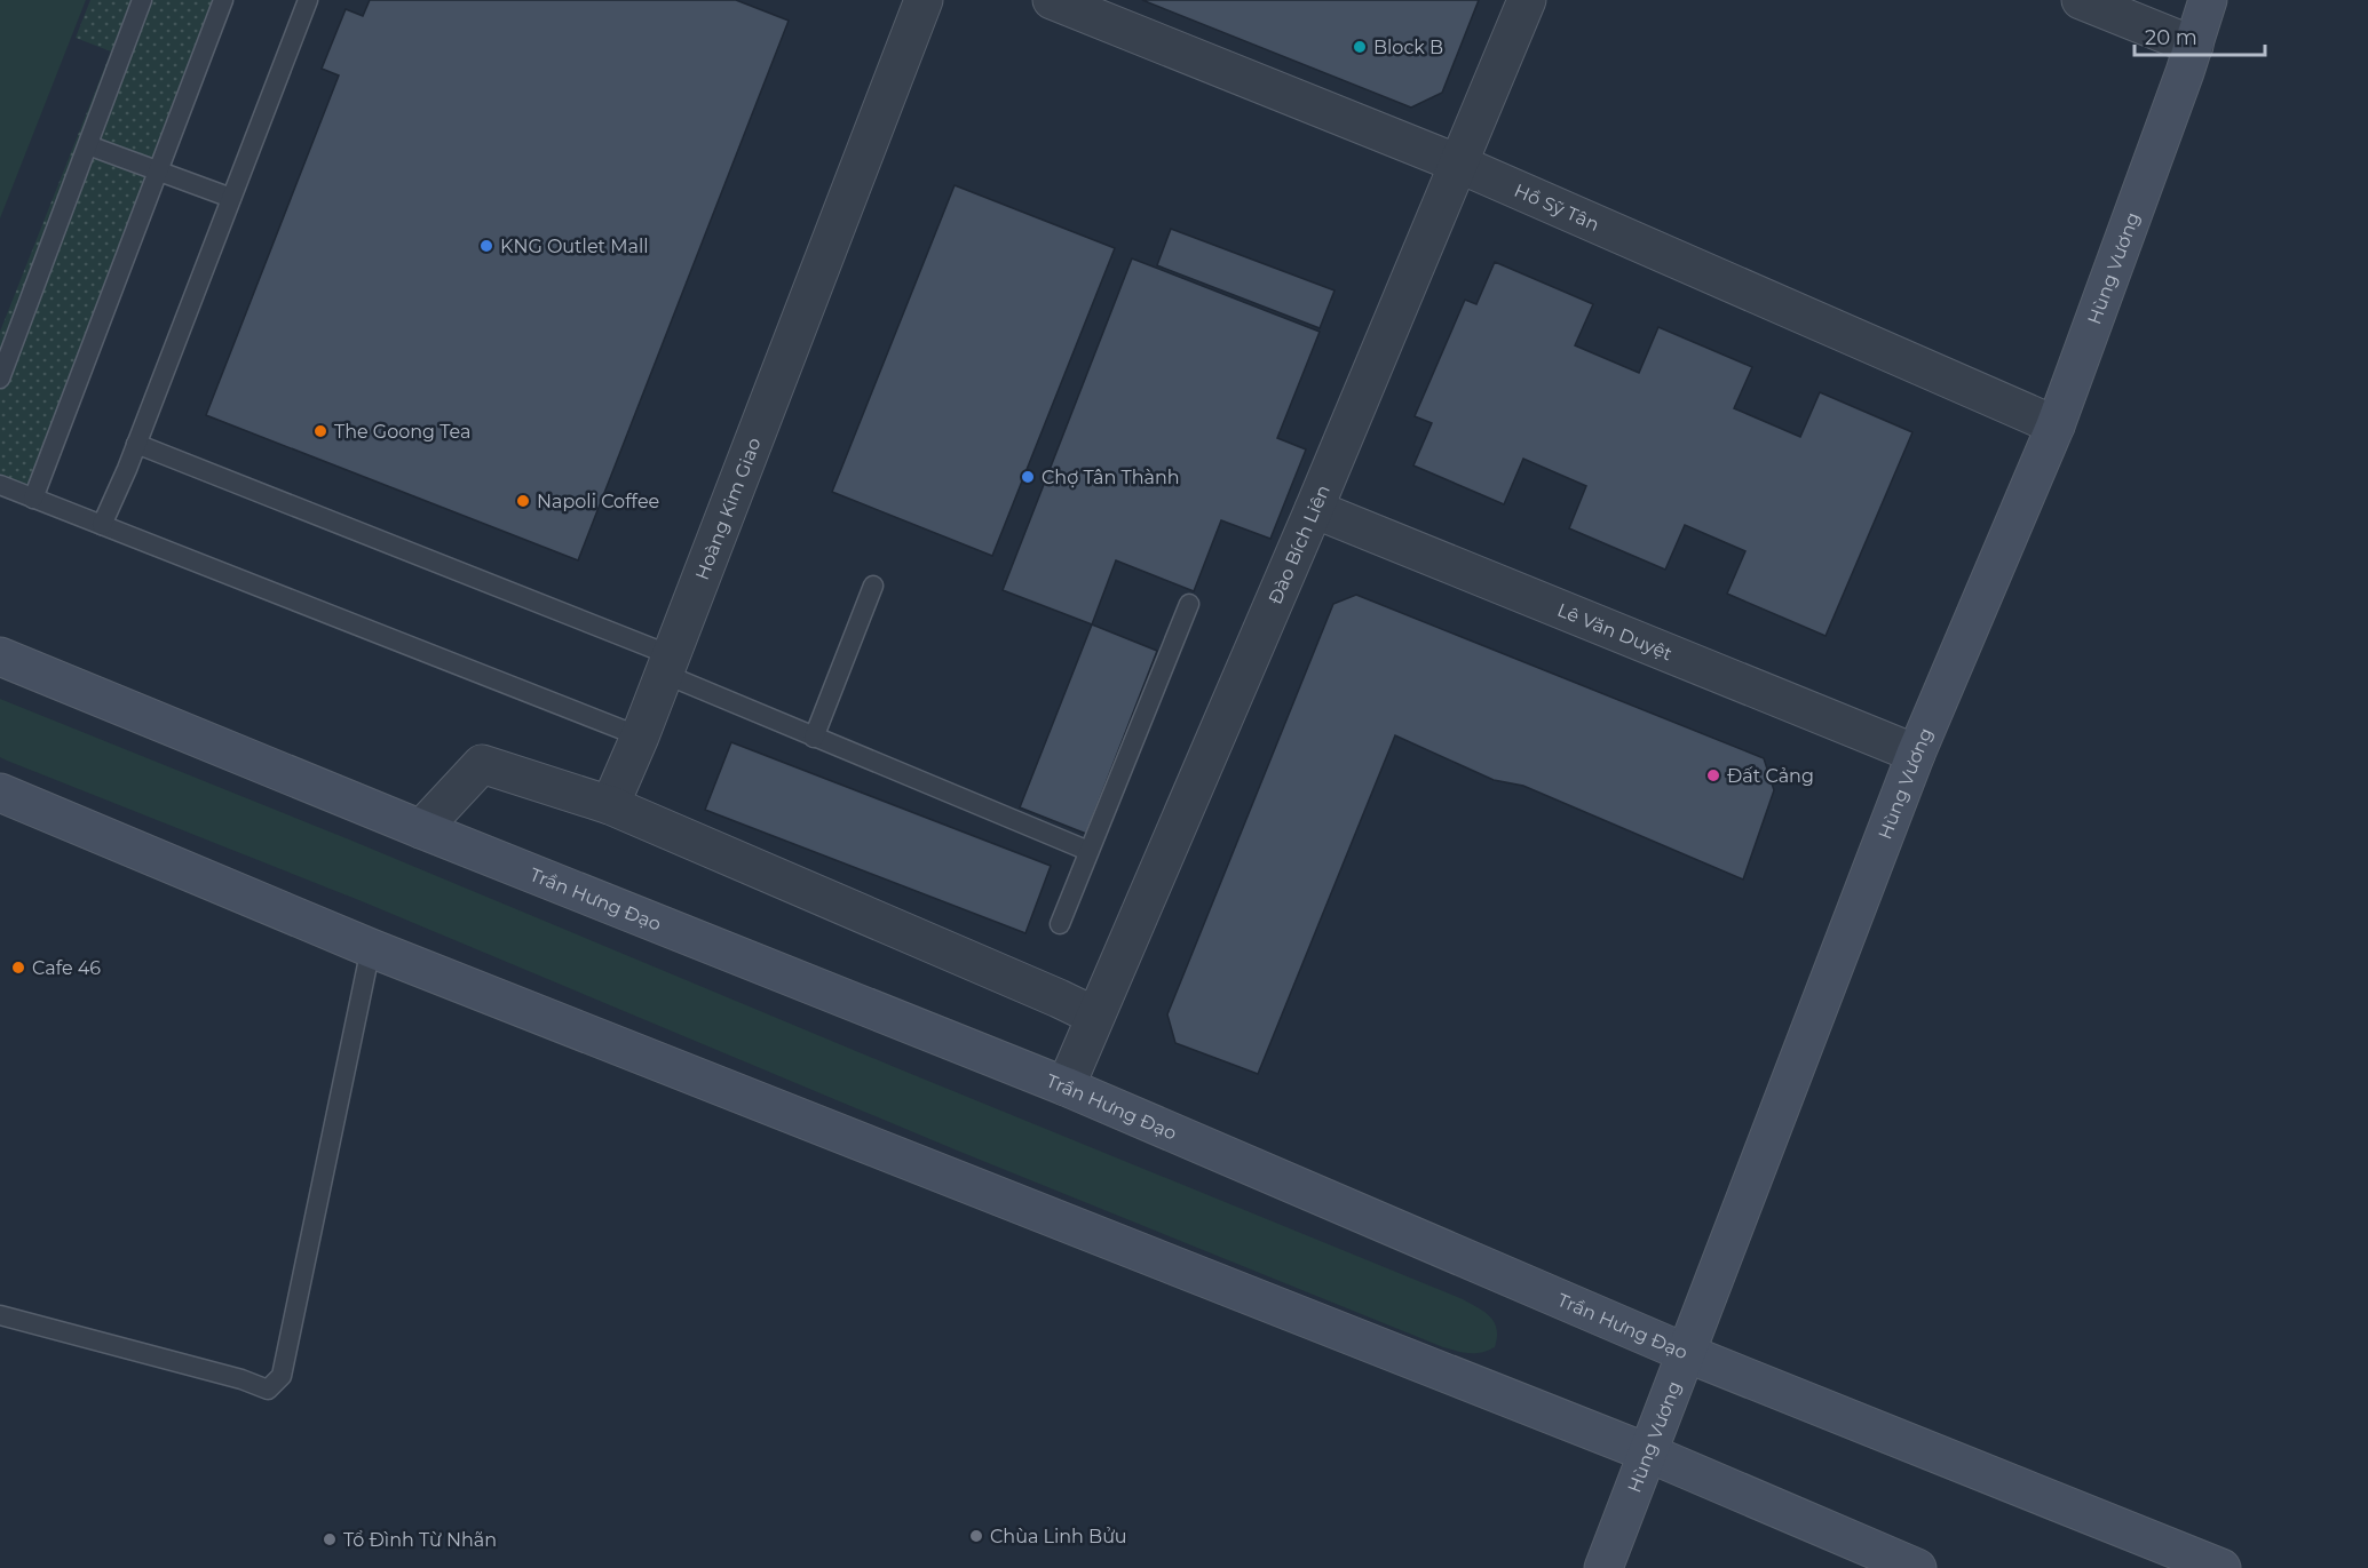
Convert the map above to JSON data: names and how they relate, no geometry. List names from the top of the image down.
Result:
{
  "streets": {
    "street": [
      "Hồ Sỹ Tân",
      "Hùng Vương",
      "Hoàng Kim Giao",
      "Đào Bích Liên",
      "Lê Văn Duyệt",
      "Trần Hưng Đạo"
    ]
  },
  "crossings": [
    ["Hồ Sỹ Tân", "Hùng Vương"],
    ["Hồ Sỹ Tân", "Đào Bích Liên"],
    ["Hùng Vương", "Lê Văn Duyệt"],
    ["Hùng Vương", "Trần Hưng Đạo"],
    ["Đào Bích Liên", "Lê Văn Duyệt"],
    ["Đào Bích Liên", "Trần Hưng Đạo"]
  ],
  "places": [
    "Block B",
    "KNG Outlet Mall",
    "The Goong Tea",
    "Chợ Tân Thành",
    "Napoli Coffee",
    "Đất Cảng",
    "Cafe 46",
    "Chùa Linh Bửu",
    "Tổ Đình Từ Nhãn"
  ],
  "scale_bar": "20 m"
}
